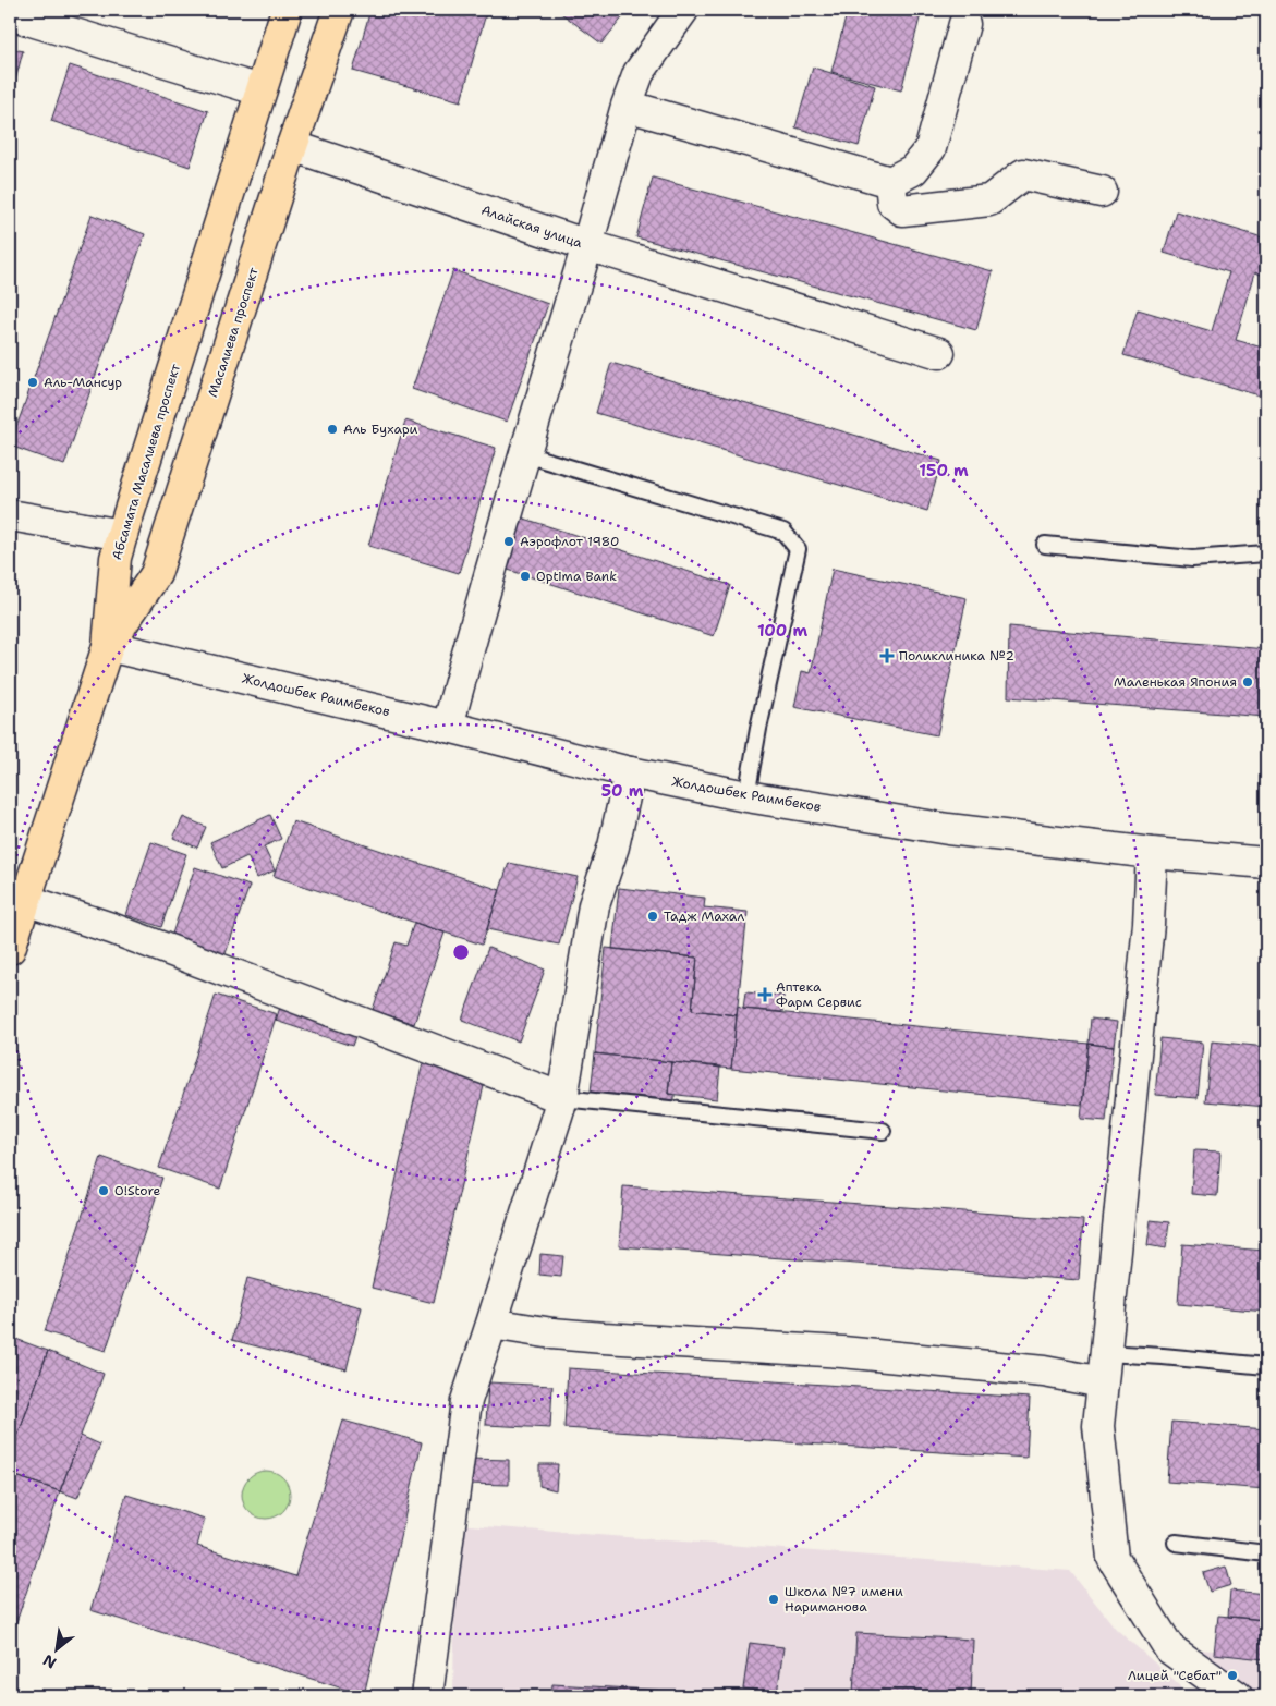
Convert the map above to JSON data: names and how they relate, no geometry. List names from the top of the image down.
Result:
{
  "streets": {
    "main road": ["Масалиева проспект", "Абсамата Масалиева проспект"],
    "street": ["Алайская улица", "Жолдошбек Раимбеков"]
  },
  "crossings": [
    ["Алайская улица", "Масалиева проспект"],
    ["Масалиева проспект", "Абсамата Масалиева проспект"],
    ["Масалиева проспект", "Жолдошбек Раимбеков"],
    ["Абсамата Масалиева проспект", "Жолдошбек Раимбеков"]
  ],
  "places": {
    "other": [
      "Аль-Мансур",
      "Аль Бухари",
      "Аэрофлот 1980",
      "Optima Bank",
      "Маленькая Япония",
      "Тадж Махал",
      "O!Store",
      "Школа №7 имени Нариманова",
      "Лицей \"Себат\""
    ],
    "health": ["Поликлиника №2", "Аптека Фарм Сервис"]
  },
  "north": "bottom left",
  "rings": ["150 m", "100 m", "50 m"]
}
